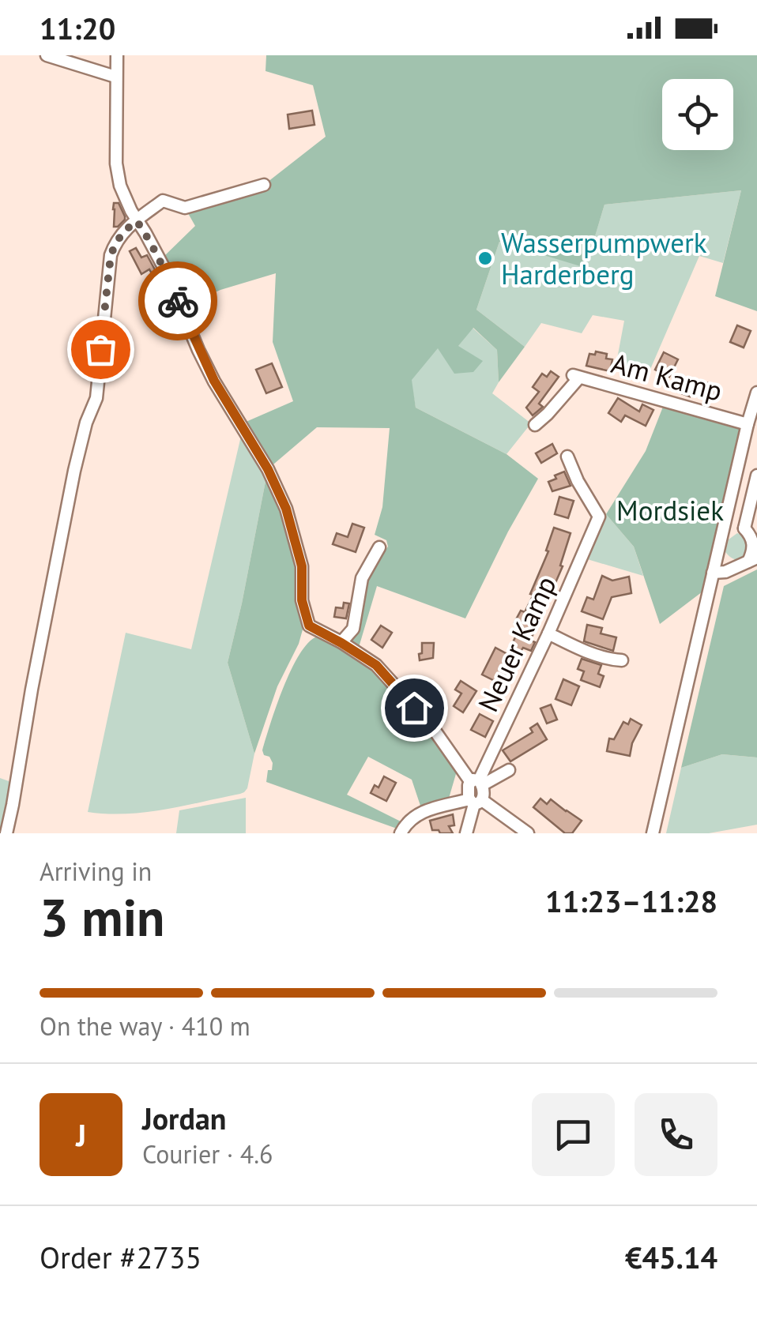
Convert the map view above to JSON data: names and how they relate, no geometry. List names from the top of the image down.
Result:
{
  "streets": {
    "street": ["Am Kamp", "Neuer Kamp"]
  },
  "parks": ["Mordsiek"],
  "places": ["Wasserpumpwerk Harderberg"],
  "page": {
    "status": "11:20",
    "heading": ["3 min", "Arriving in", "11:23–11:28"],
    "panel": [
      "Jordan",
      "Courier · 4.6",
      "Order #2735",
      "€45.14"
    ],
    "bar": "On the way · 410 m",
    "round": "J"
  }
}
